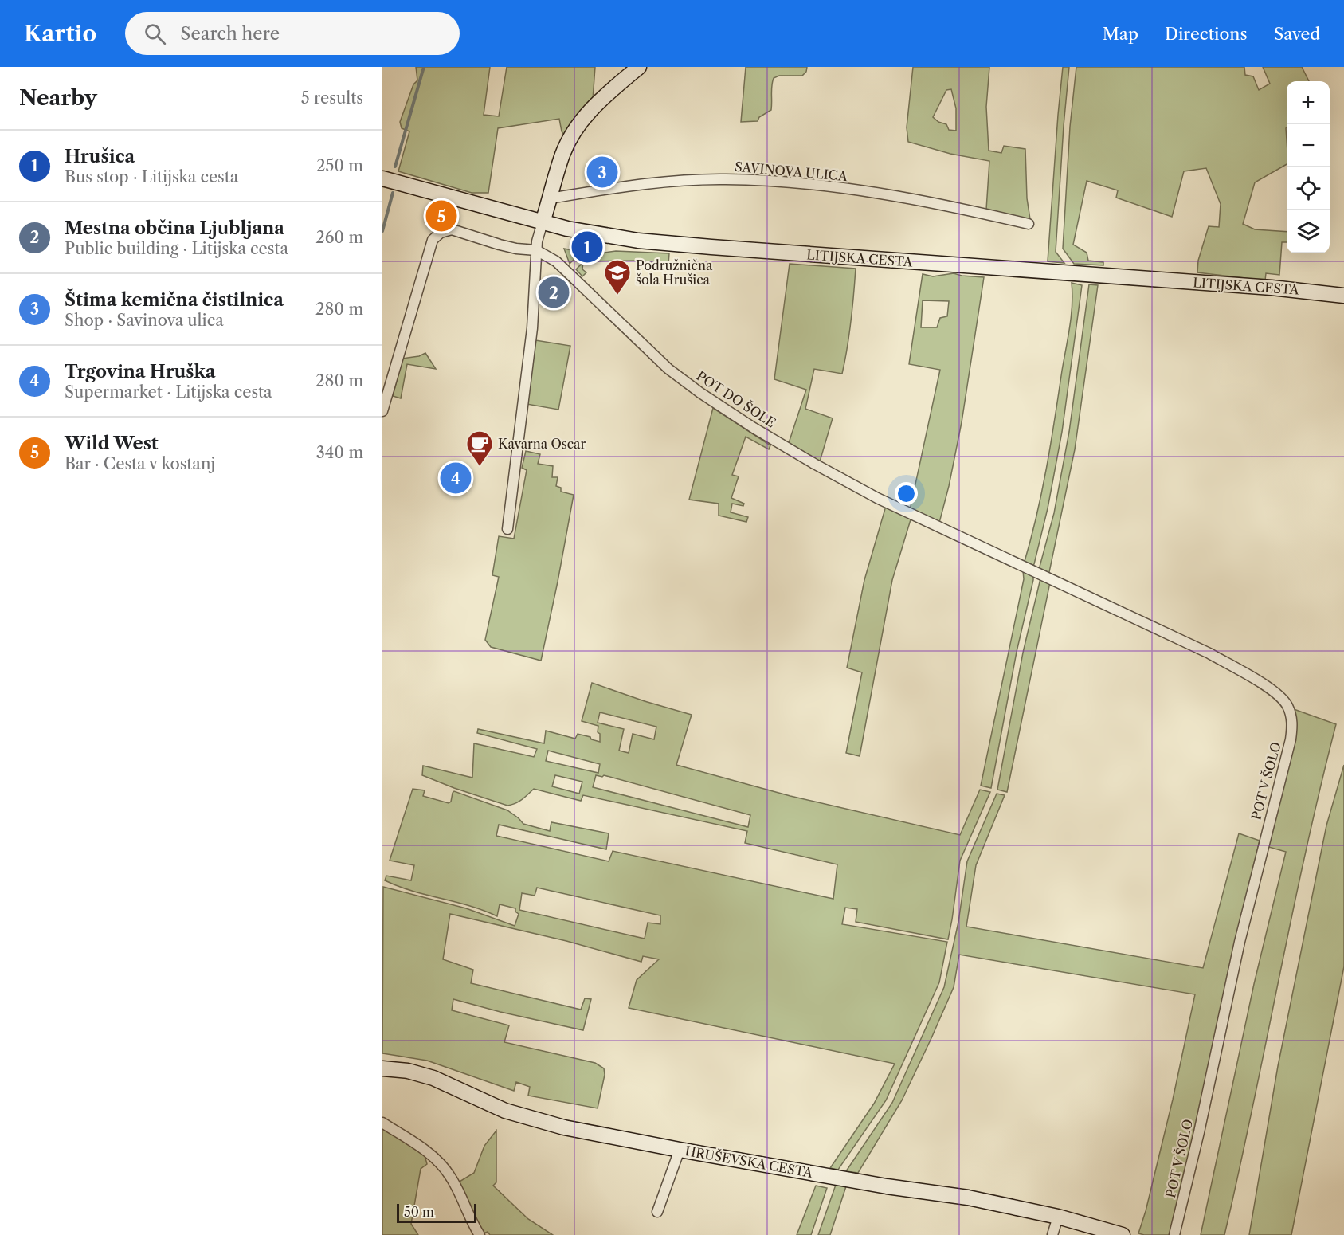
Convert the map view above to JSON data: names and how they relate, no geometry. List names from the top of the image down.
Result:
{
  "streets": {
    "main road": ["LITIJSKA CESTA", "HRUŠEVSKA CESTA"],
    "street": ["SAVINOVA ULICA", "POT DO ŠOLE", "POT V ŠOLO"]
  },
  "crossings": [
    ["POT DO ŠOLE", "POT V ŠOLO"]
  ],
  "places": {
    "school or university": ["Podružnična šola Hrušica"],
    "cafe": ["Kavarna Oscar"]
  },
  "scale_bar": "50 m",
  "page": {
    "header": "Kartio",
    "search": "Search here",
    "nav": ["Map", "Directions", "Saved"],
    "heading": ["Nearby", "5 results"],
    "map_buttons": ["+", "−"],
    "list": [
      {
        "mark": "1",
        "name": "Hrušica",
        "note": "Bus stop · Litijska cesta",
        "value": "250 m"
      },
      {
        "mark": "2",
        "name": "Mestna občina Ljubljana",
        "note": "Public building · Litijska cesta",
        "value": "260 m"
      },
      {
        "mark": "3",
        "name": "Štima kemična čistilnica",
        "note": "Shop · Savinova ulica",
        "value": "280 m"
      },
      {
        "mark": "4",
        "name": "Trgovina Hruška",
        "note": "Supermarket · Litijska cesta",
        "value": "280 m"
      },
      {
        "mark": "5",
        "name": "Wild West",
        "note": "Bar · Cesta v kostanj",
        "value": "340 m"
      }
    ],
    "pins": [
      "3",
      "5",
      "1",
      "2",
      "4"
    ],
    "scale": "50 m"
  }
}
